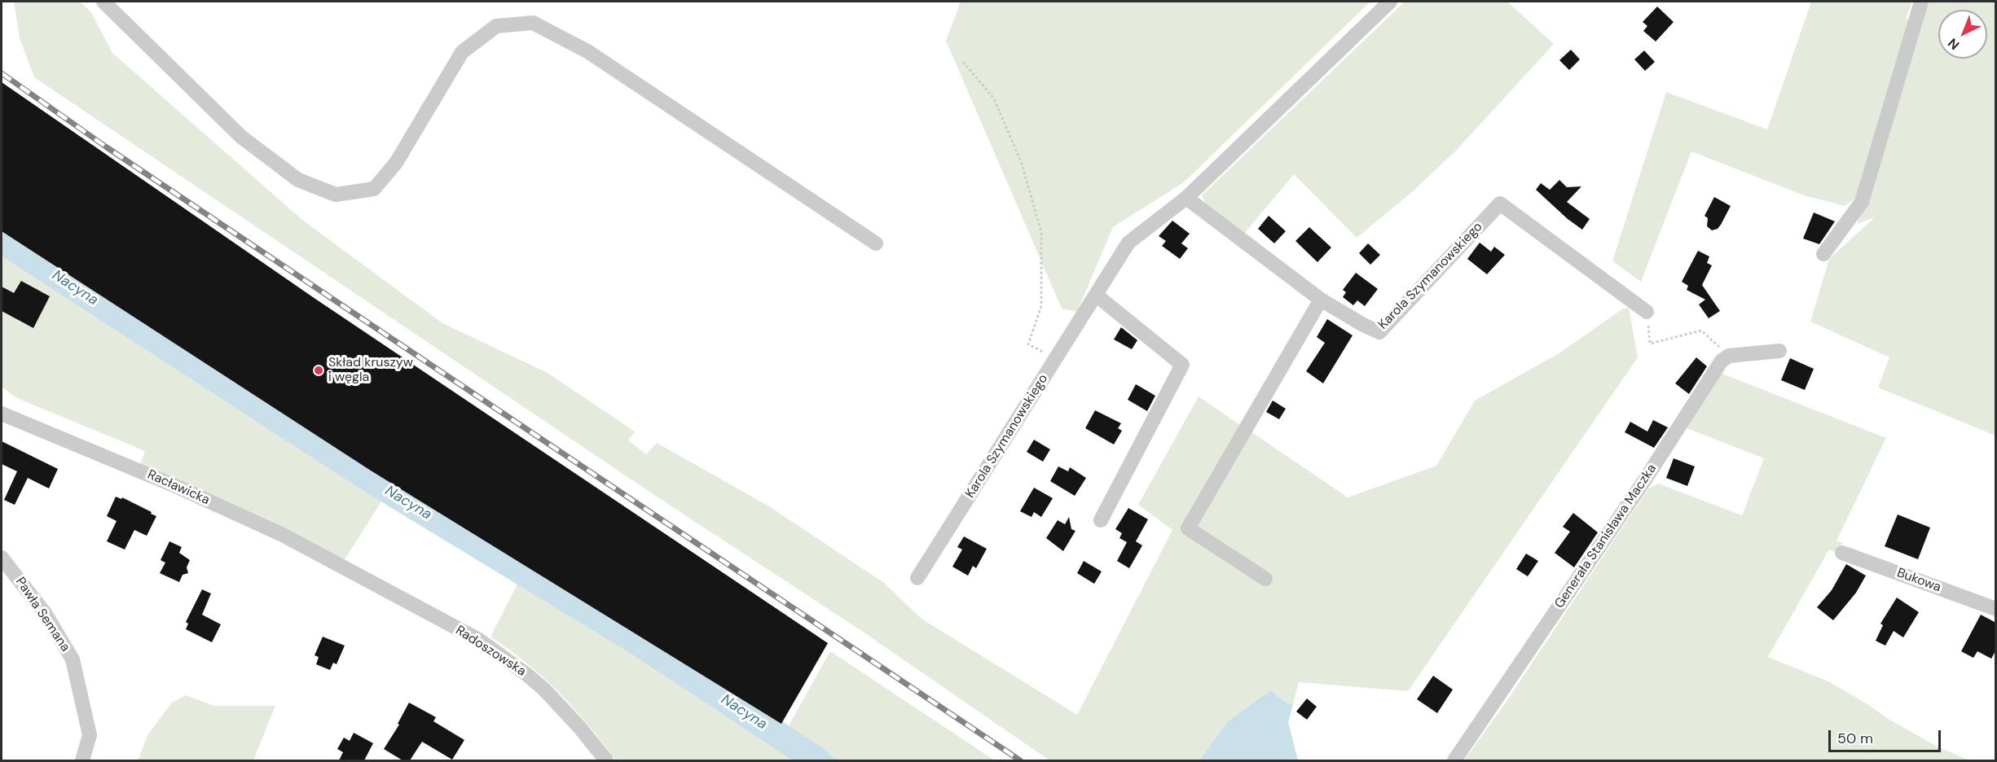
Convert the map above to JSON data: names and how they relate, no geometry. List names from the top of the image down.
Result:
{
  "streets": {
    "street": [
      "Karola Szymanowskiego",
      "Racławicka",
      "Generała Stanisława Maczka",
      "Bukowa",
      "Pawła Semana",
      "Radoszowska"
    ]
  },
  "crossings": [
    ["Racławicka", "Radoszowska"]
  ],
  "water": ["Nacyna"],
  "places": ["Skład kruszyw i węgla"],
  "scale_bar": "50 m",
  "north": "bottom left"
}
